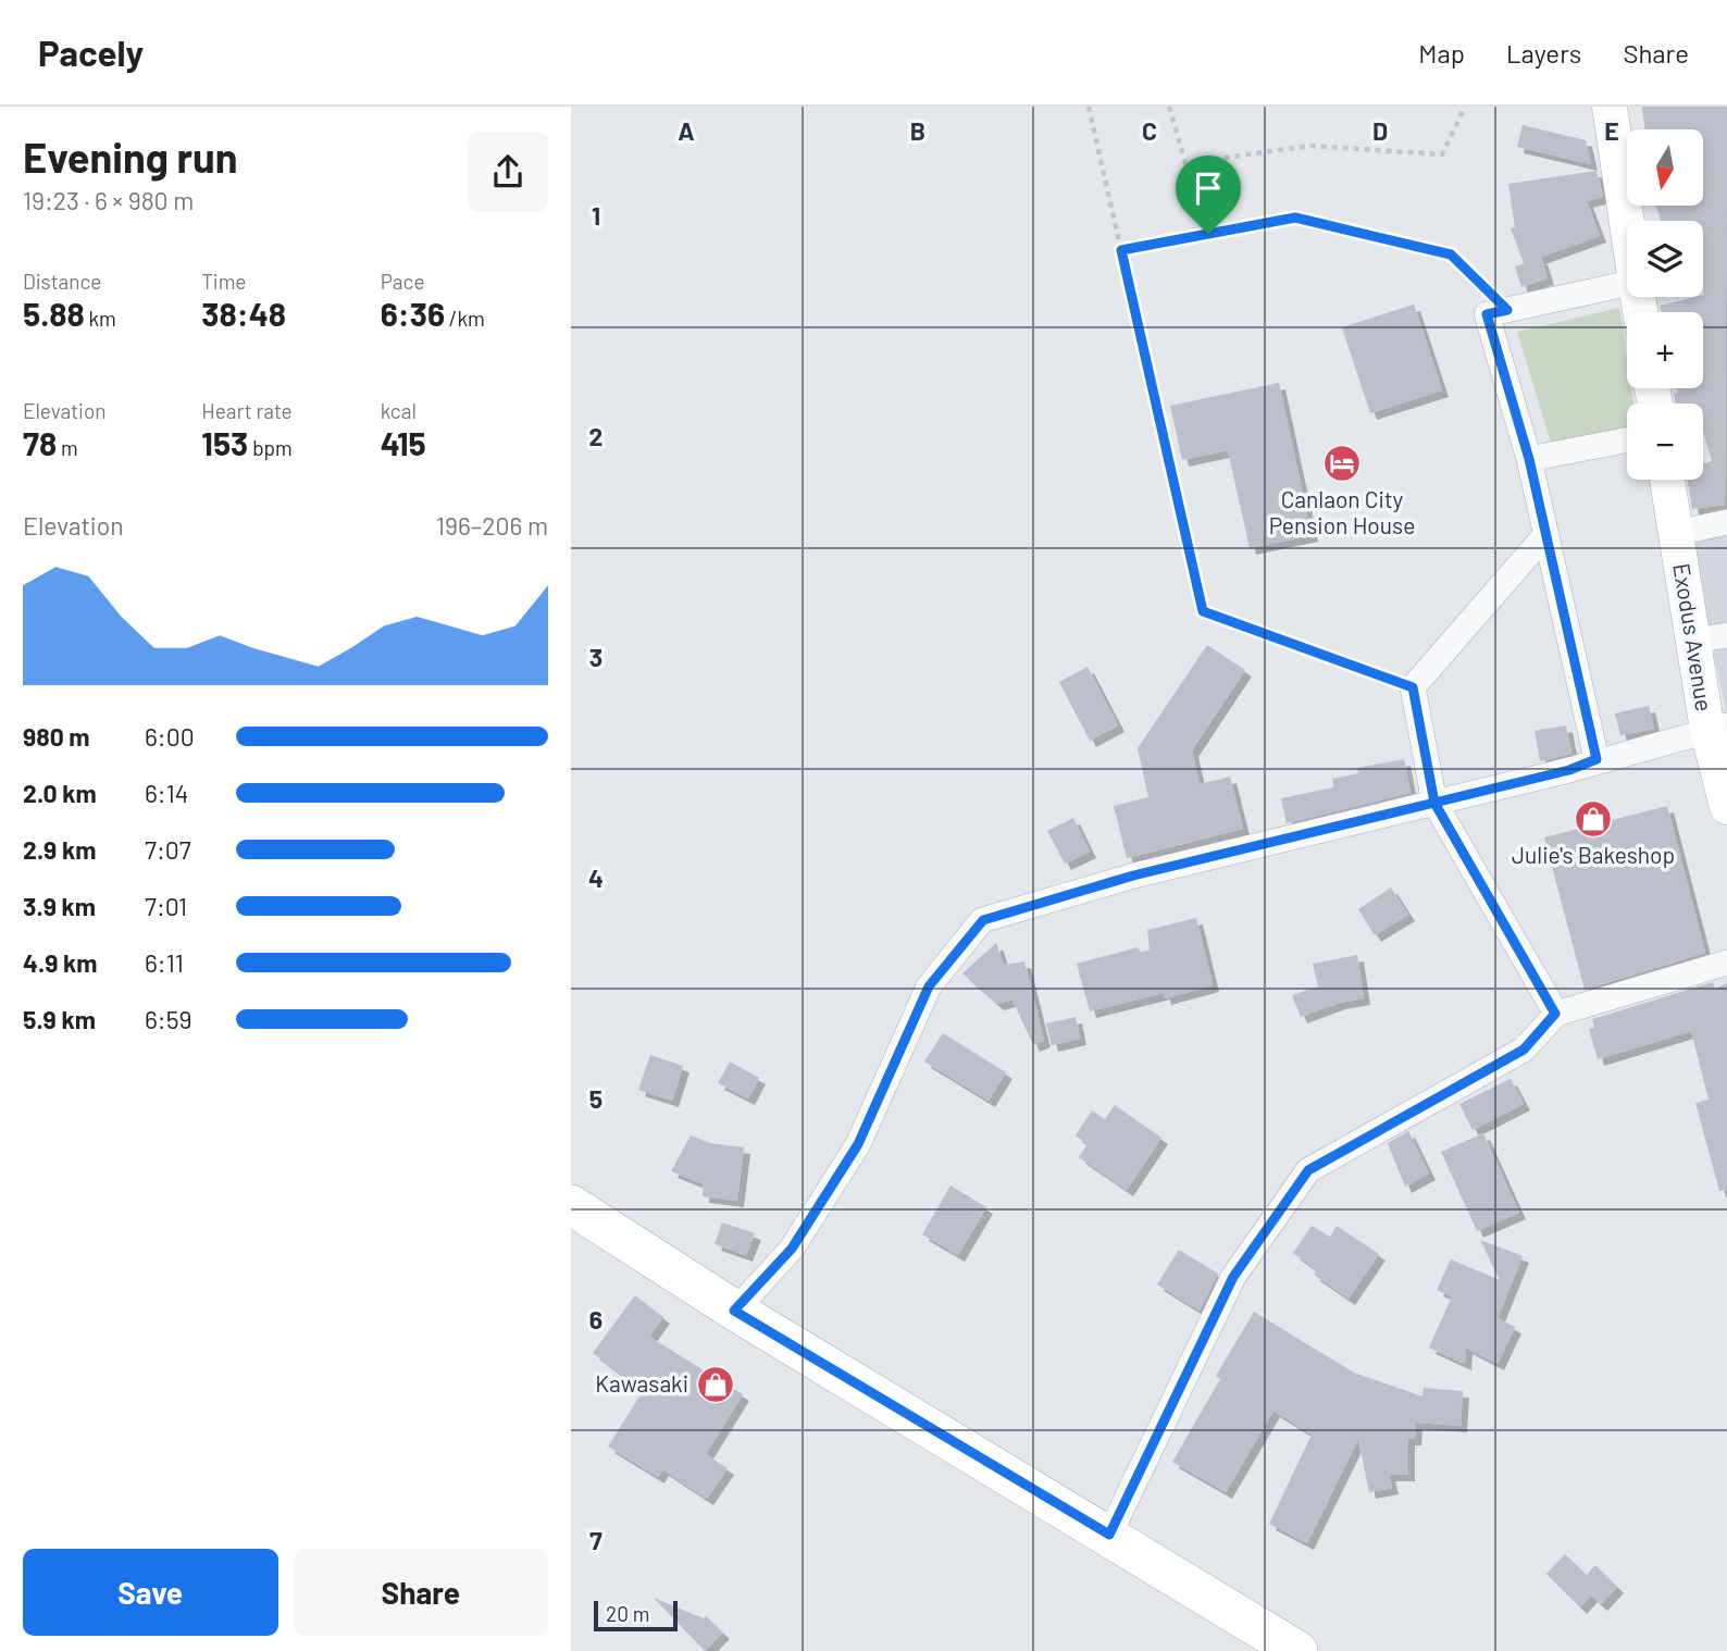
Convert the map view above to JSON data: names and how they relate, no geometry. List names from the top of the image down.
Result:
{
  "streets": {
    "street": ["Exodus Avenue"]
  },
  "places": {
    "hotel": ["Canlaon City Pension House"],
    "shop": ["Julie's Bakeshop", "Kawasaki"]
  },
  "scale_bar": "20 m",
  "north": "bottom",
  "page": {
    "header": "Pacely",
    "nav": ["Map", "Layers", "Share"],
    "heading": ["Evening run", "19:23 · 6 × 980 m"],
    "map_buttons": ["+", "−"],
    "stats": [
      ["Distance", "5.88 km"],
      ["Time", "38:48"],
      ["Pace", "6:36 /km"],
      ["Elevation", "78 m"],
      ["Heart rate", "153 bpm"],
      ["kcal", "415"]
    ],
    "chart": ["Elevation", "196–206 m"],
    "list": [
      {
        "name": "980 m",
        "note": "6:00"
      },
      {
        "name": "2.0 km",
        "note": "6:14"
      },
      {
        "name": "2.9 km",
        "note": "7:07"
      },
      {
        "name": "3.9 km",
        "note": "7:01"
      },
      {
        "name": "4.9 km",
        "note": "6:11"
      },
      {
        "name": "5.9 km",
        "note": "6:59"
      }
    ],
    "buttons": ["Save", "Share"],
    "scale": "20 m"
  },
  "grid": {
    "columns": [
      "A",
      "B",
      "C",
      "D",
      "E"
    ],
    "rows": [
      "1",
      "2",
      "3",
      "4",
      "5",
      "6",
      "7"
    ]
  }
}
